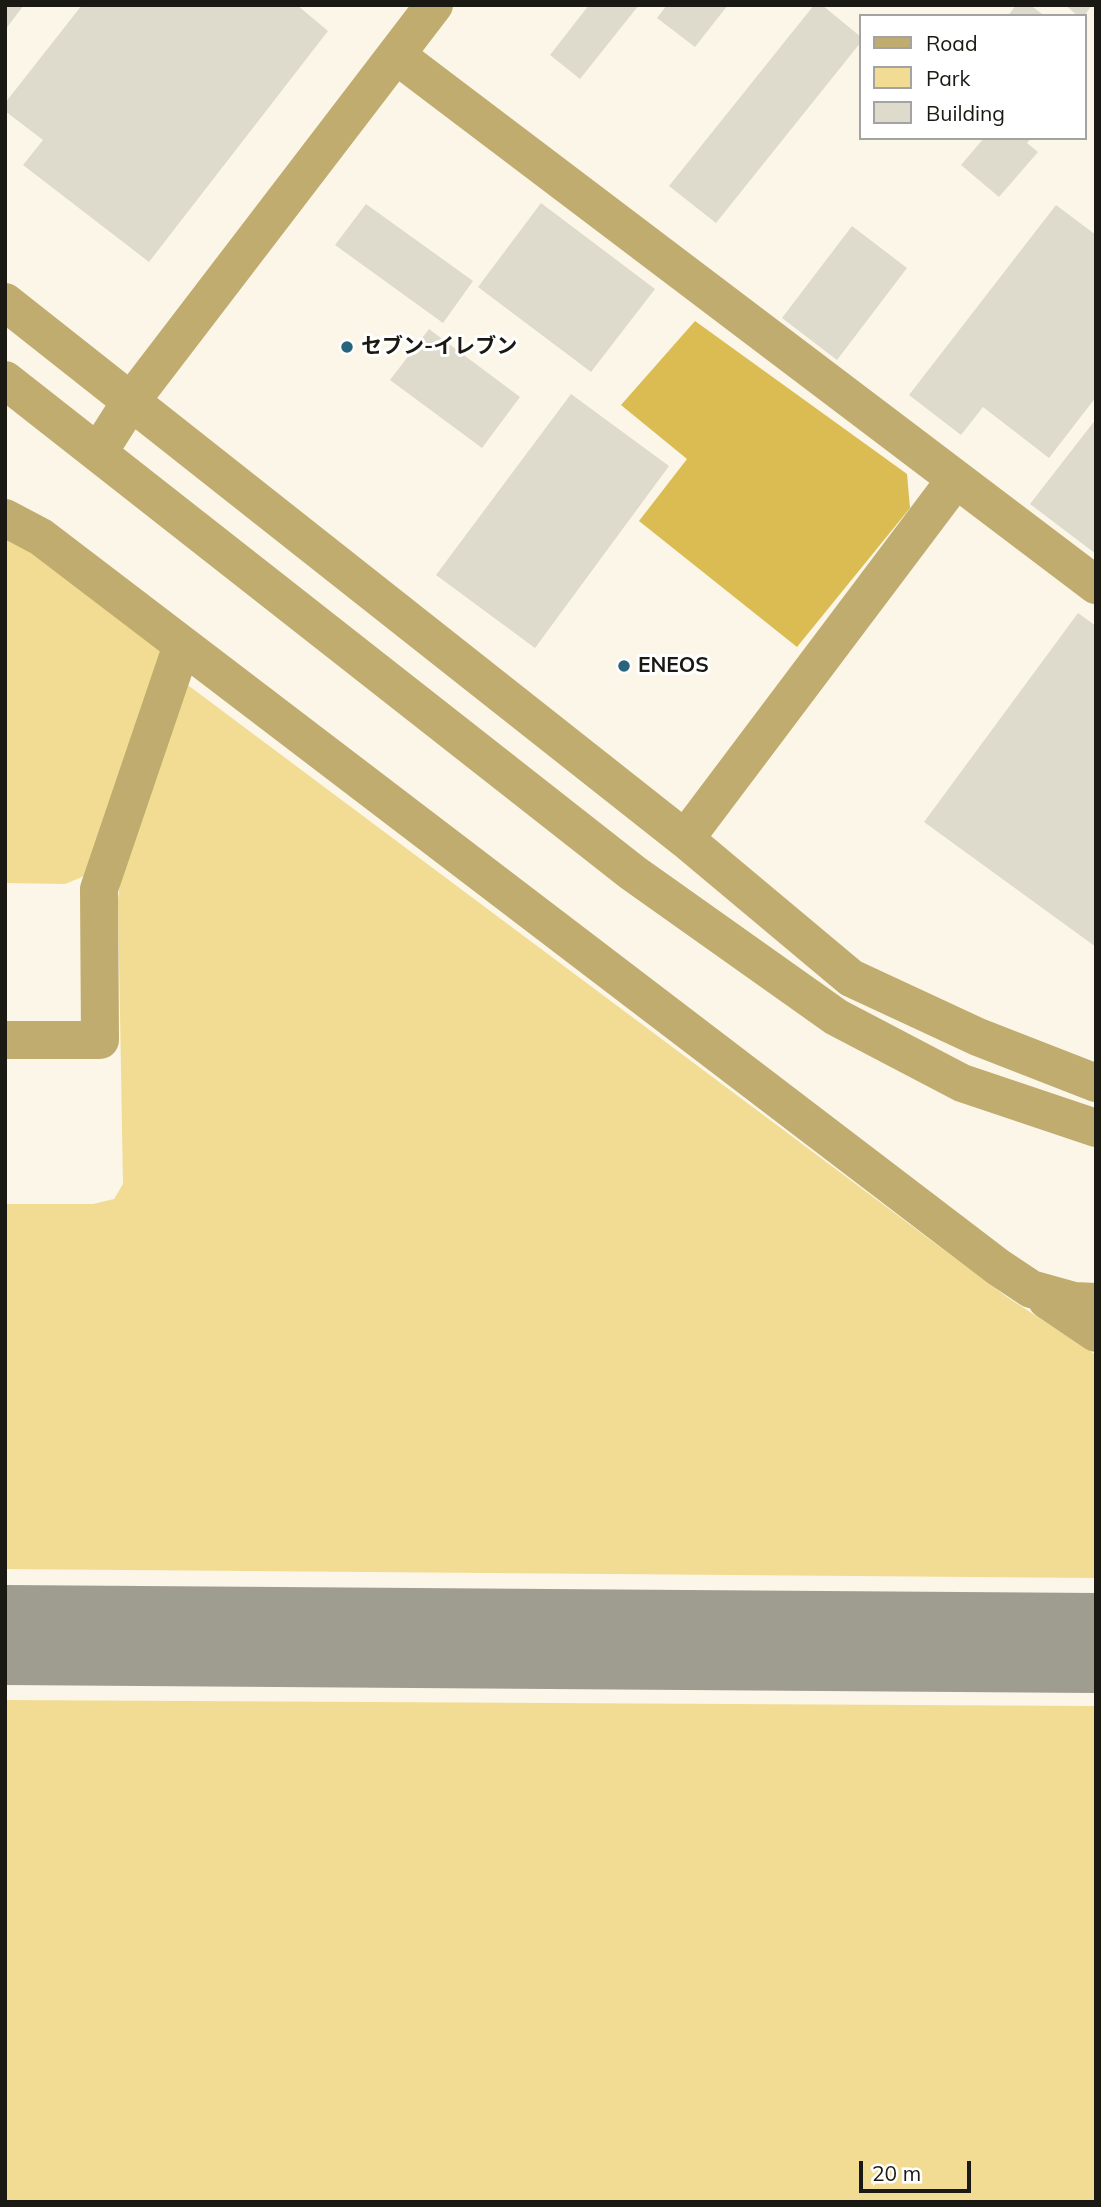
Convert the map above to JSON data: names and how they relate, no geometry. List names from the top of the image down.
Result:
{
  "places": ["セブン-イレブン", "ENEOS"],
  "legend": ["Road", "Park", "Building"],
  "scale_bar": "20 m"
}
